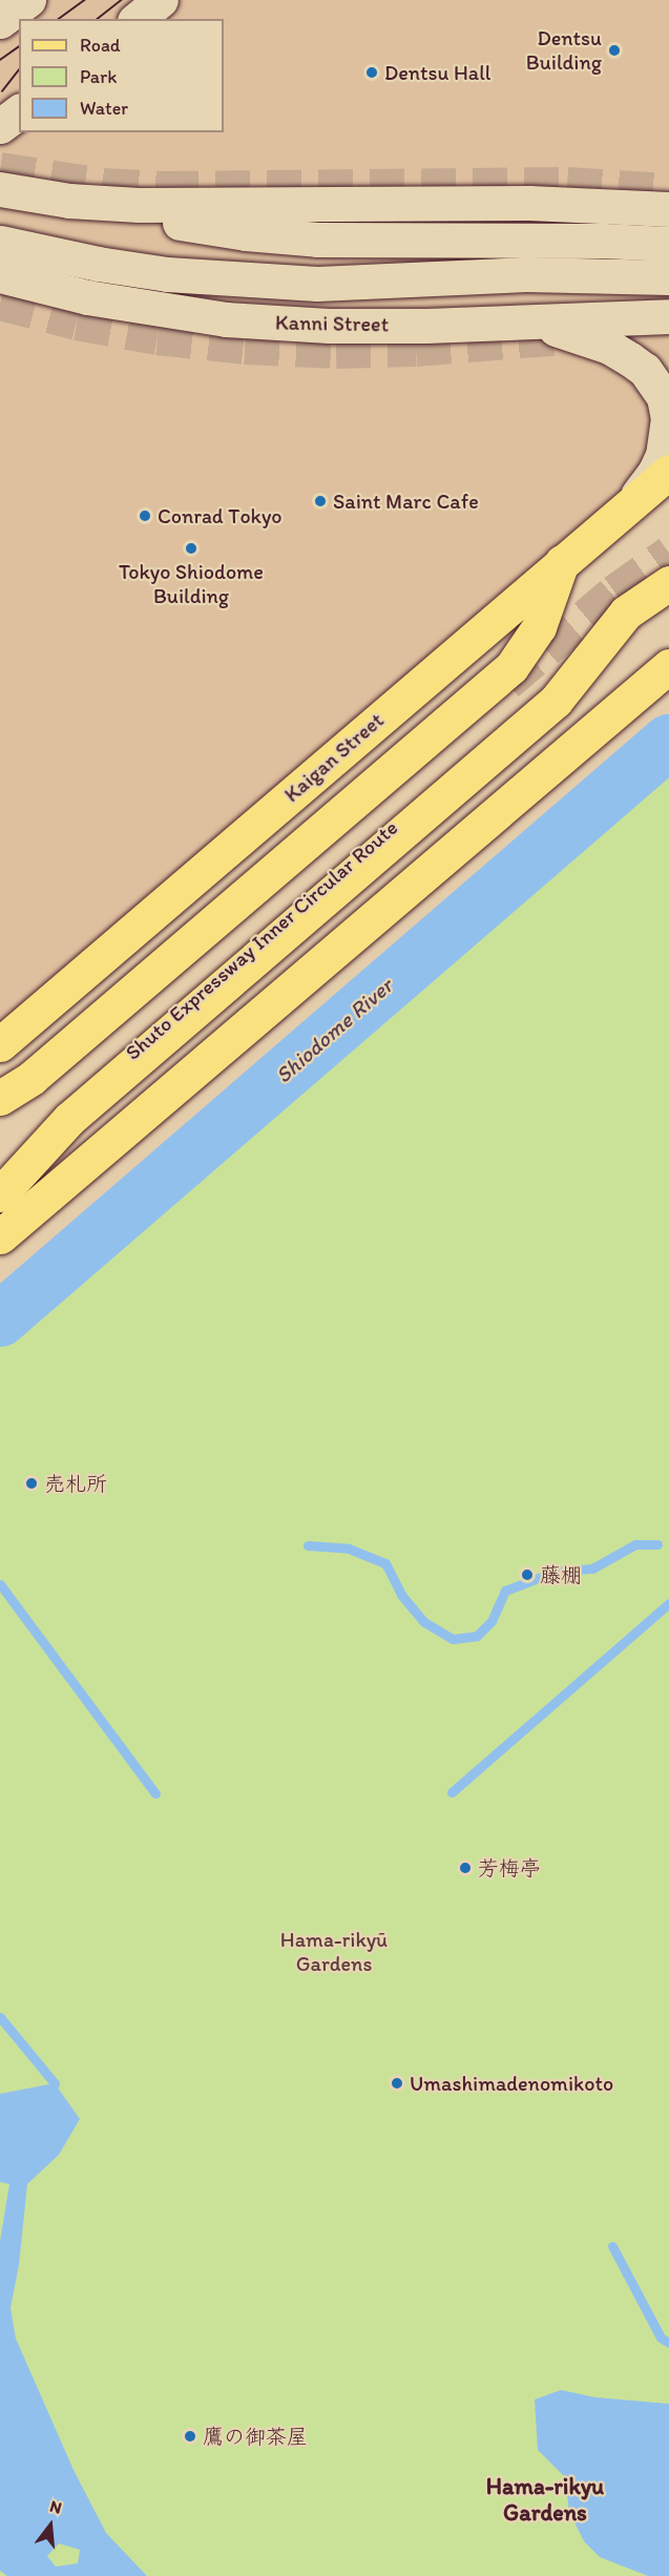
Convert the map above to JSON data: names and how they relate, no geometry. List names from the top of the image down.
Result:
{
  "streets": {
    "main road": ["Kanni Street", "Kaigan Street", "Shuto Expressway Inner Circular Route"]
  },
  "districts": ["Hama-rikyu Gardens"],
  "water": ["Shiodome River"],
  "parks": ["Hama-rikyū Gardens"],
  "places": [
    "Dentsu Building",
    "Dentsu Hall",
    "Saint Marc Cafe",
    "Conrad Tokyo",
    "Tokyo Shiodome Building",
    "売札所",
    "藤棚",
    "芳梅亭",
    "Umashimadenomikoto",
    "鷹の御茶屋"
  ],
  "legend": ["Road", "Park", "Water"],
  "north": "top"
}
